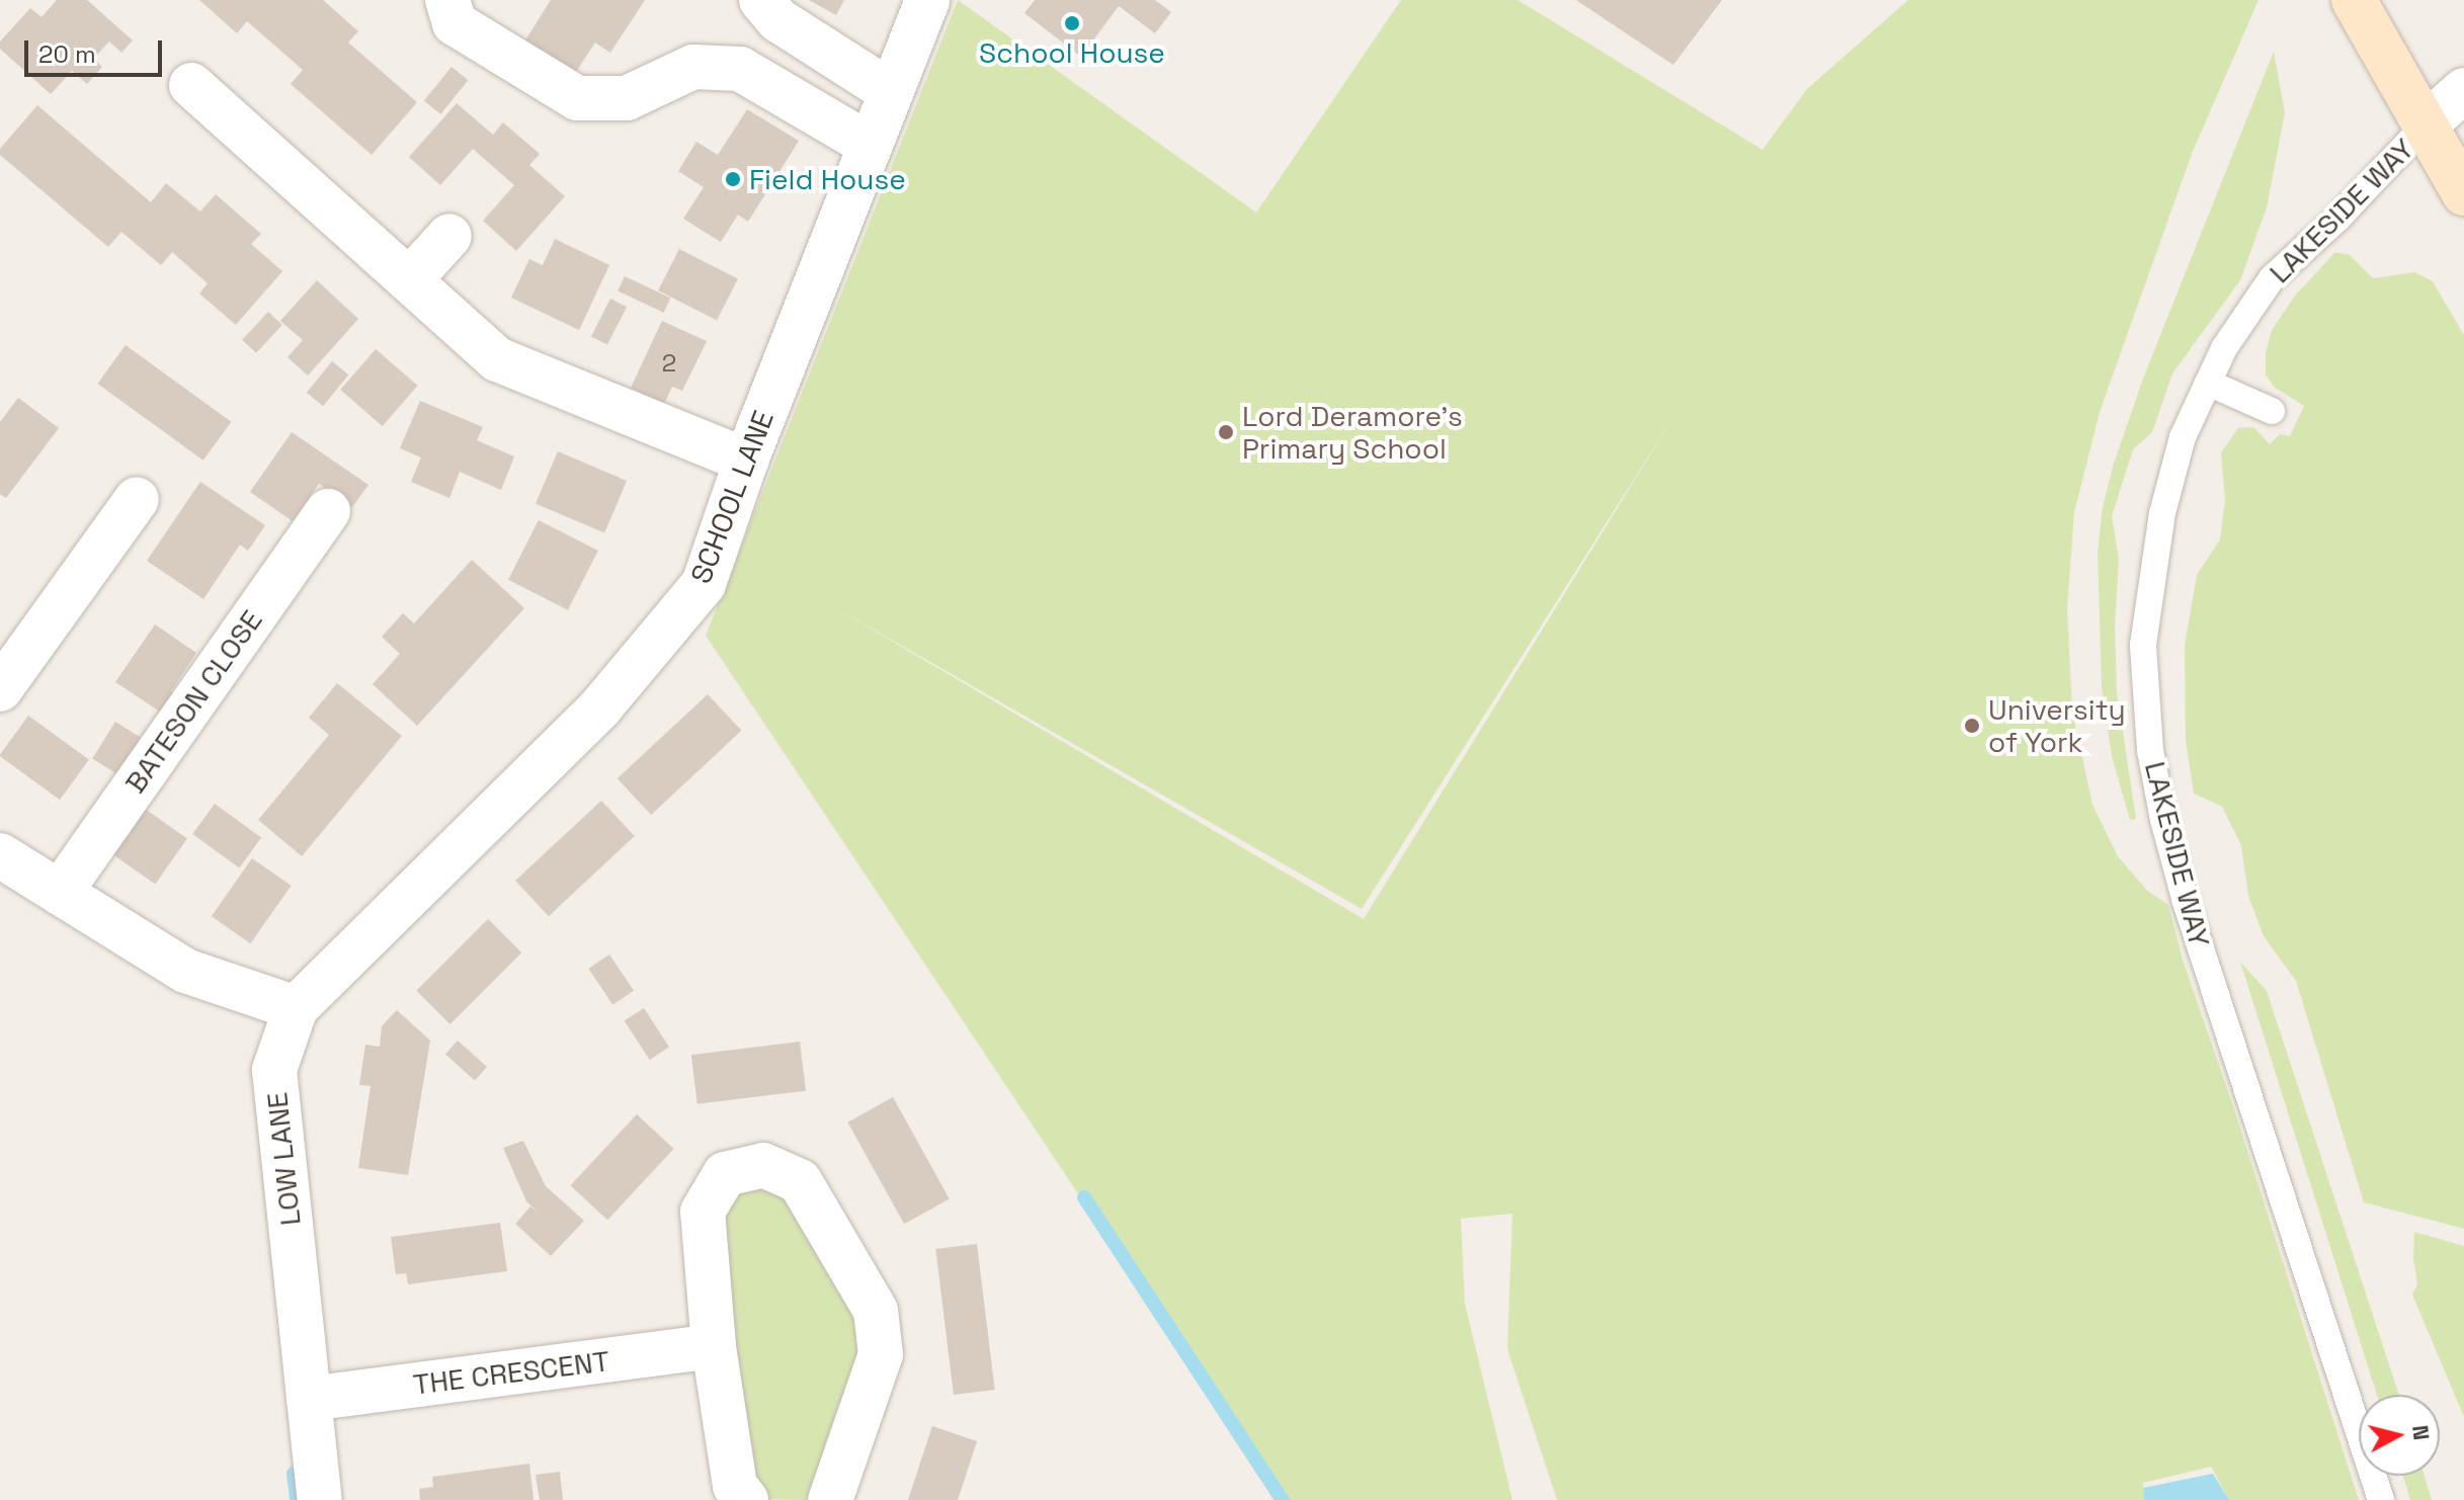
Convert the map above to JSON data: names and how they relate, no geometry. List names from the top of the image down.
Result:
{
  "streets": {
    "street": [
      "SCHOOL LANE",
      "BATESON CLOSE",
      "LOW LANE",
      "THE CRESCENT"
    ],
    "lane": ["LAKESIDE WAY"]
  },
  "crossings": [
    ["SCHOOL LANE", "LOW LANE"],
    ["LOW LANE", "THE CRESCENT"]
  ],
  "places": [
    "School House",
    "Field House",
    "Lord Deramore's Primary School",
    "University of York"
  ],
  "house_numbers": ["2"],
  "scale_bar": "20 m",
  "north": "right"
}
